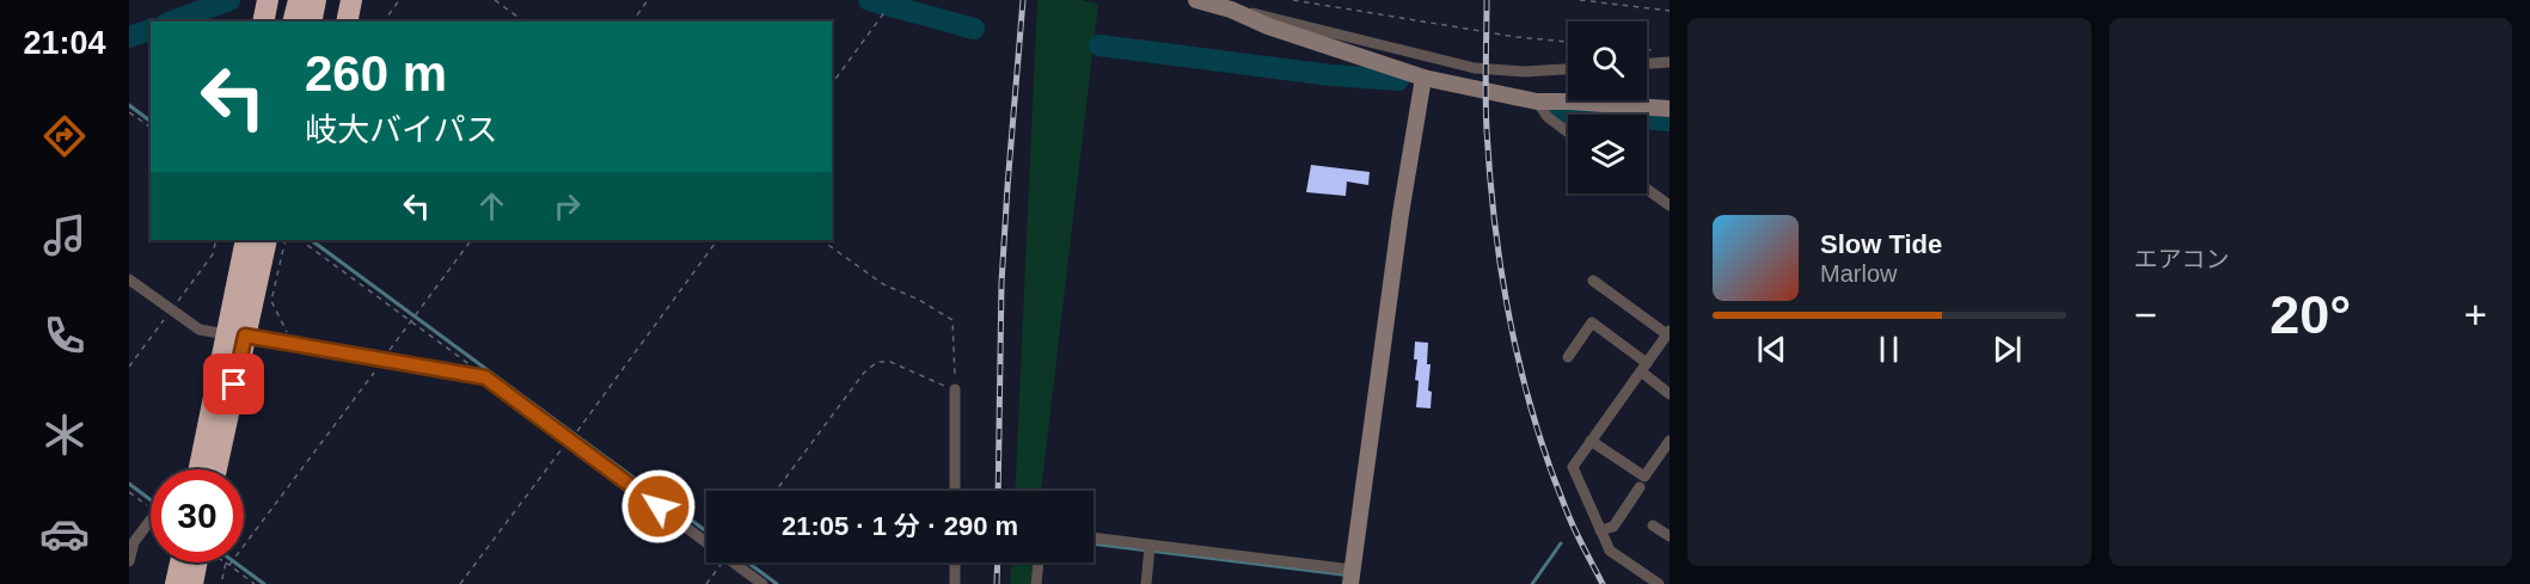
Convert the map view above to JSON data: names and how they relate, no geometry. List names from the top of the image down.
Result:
{
  "page": {
    "tabs": "21:04",
    "tile": "エアコン",
    "turn": ["260 m", "岐大バイパス"],
    "song": ["Slow Tide", "Marlow"],
    "heat": ["−", "20°", "+"],
    "limit": "30",
    "trip": "21:05 · 1 分 · 290 m"
  }
}
